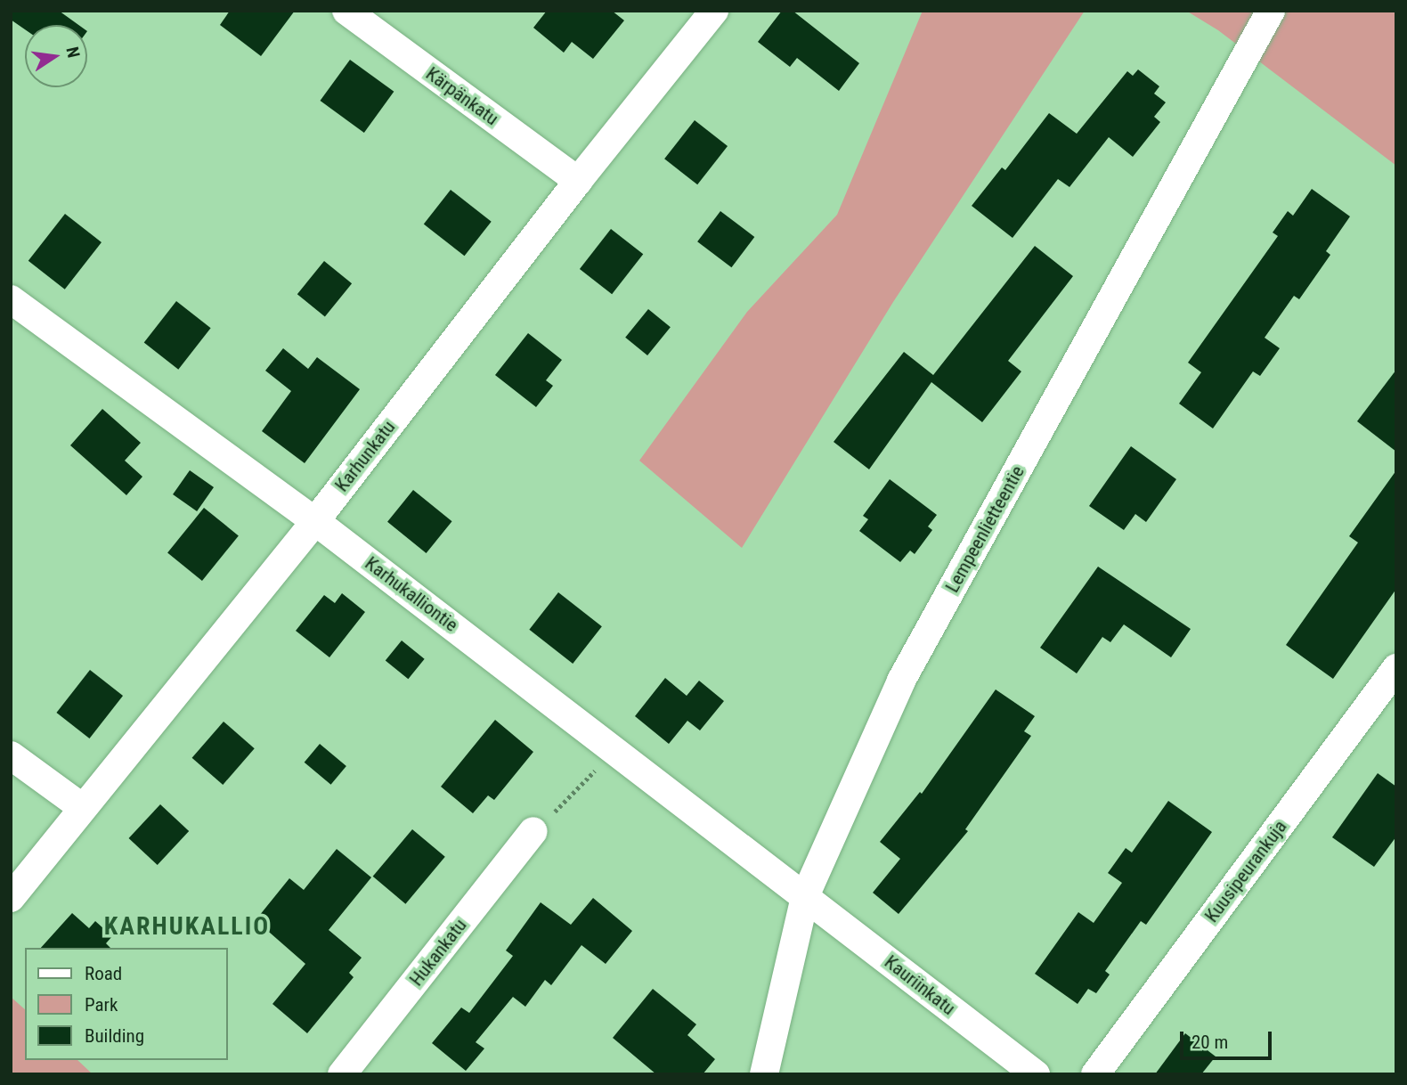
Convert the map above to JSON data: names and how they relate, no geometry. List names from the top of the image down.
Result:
{
  "streets": {
    "street": [
      "Kärpänkatu",
      "Karhunkatu",
      "Lempeenlietteentie",
      "Karhukalliontie",
      "Kuusipeurankuja",
      "Hukankatu",
      "Kauriinkatu"
    ]
  },
  "crossings": [
    ["Kärpänkatu", "Karhunkatu"],
    ["Karhunkatu", "Karhukalliontie"],
    ["Lempeenlietteentie", "Karhukalliontie"],
    ["Lempeenlietteentie", "Kauriinkatu"],
    ["Karhukalliontie", "Kauriinkatu"]
  ],
  "districts": ["KARHUKALLIO"],
  "legend": ["Road", "Park", "Building"],
  "scale_bar": "20 m",
  "north": "right"
}
